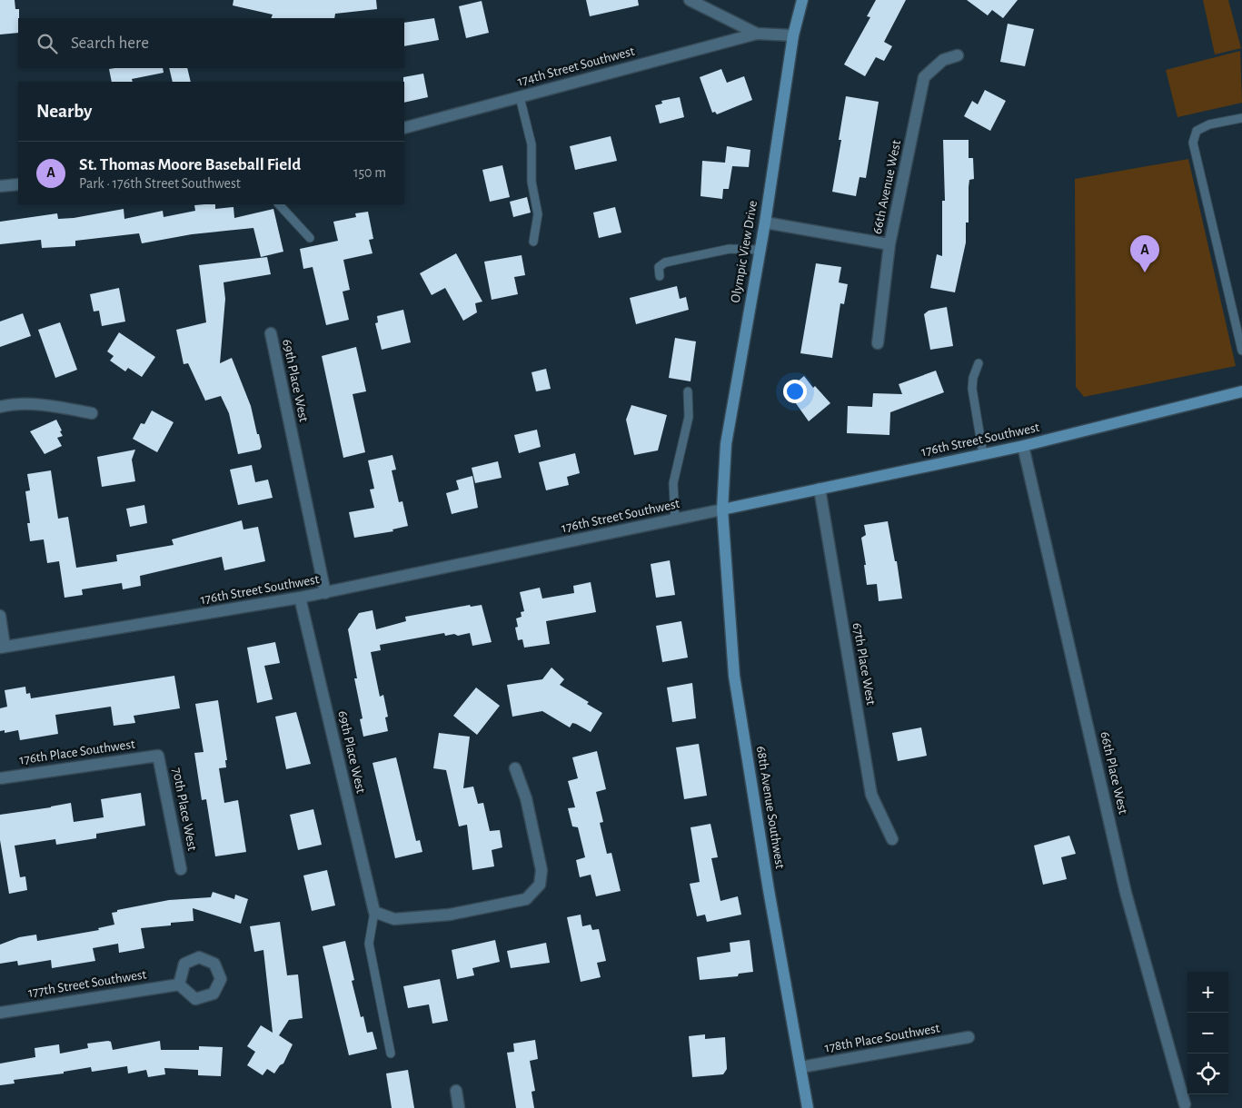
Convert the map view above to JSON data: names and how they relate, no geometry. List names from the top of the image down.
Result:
{
  "streets": {
    "main road": ["Olympic View Drive", "176th Street Southwest", "68th Avenue Southwest"],
    "street": [
      "174th Street Southwest",
      "66th Avenue West",
      "69th Place West",
      "67th Place West",
      "176th Place Southwest",
      "66th Place West",
      "70th Place West",
      "177th Street Southwest",
      "178th Place Southwest"
    ]
  },
  "crossings": [
    ["Olympic View Drive", "176th Street Southwest"],
    ["Olympic View Drive", "68th Avenue Southwest"],
    ["69th Place West", "176th Street Southwest"],
    ["176th Street Southwest", "67th Place West"],
    ["176th Street Southwest", "66th Place West"],
    ["176th Street Southwest", "68th Avenue Southwest"],
    ["176th Place Southwest", "70th Place West"],
    ["68th Avenue Southwest", "178th Place Southwest"]
  ],
  "page": {
    "search": "Search here",
    "heading": "Nearby",
    "list": [
      {
        "mark": "A",
        "name": "St. Thomas Moore Baseball Field",
        "note": "Park · 176th Street Southwest",
        "value": "150 m"
      }
    ],
    "pins": "A",
    "map_buttons": ["+", "−"]
  }
}
